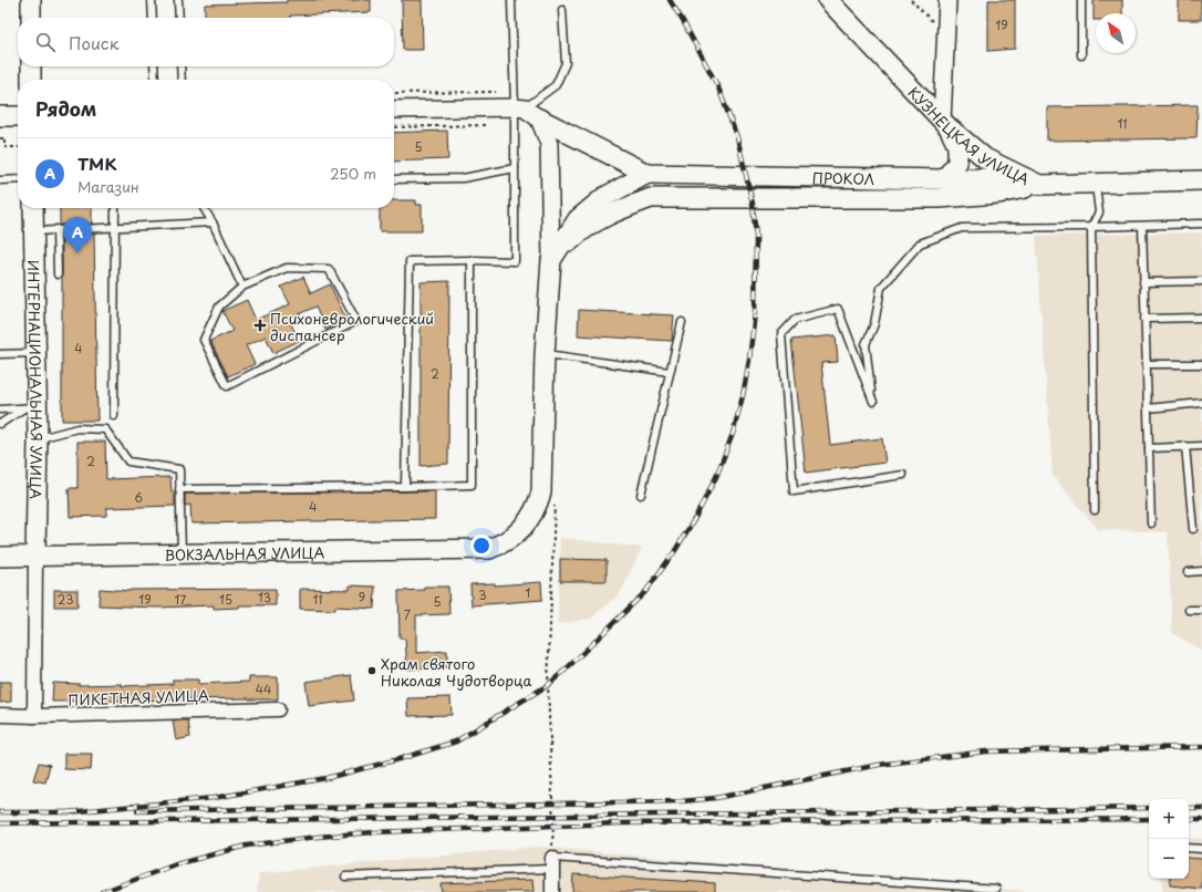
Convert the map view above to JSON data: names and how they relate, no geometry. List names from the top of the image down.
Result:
{
  "streets": {
    "main road": [
      "КУЗНЕЦКАЯ УЛИЦА",
      "ПРОКОЛ",
      "ИНТЕРНАЦИОНАЛЬНАЯ УЛИЦА",
      "ВОКЗАЛЬНАЯ УЛИЦА"
    ],
    "street": ["ПИКЕТНАЯ УЛИЦА"]
  },
  "crossings": [
    ["КУЗНЕЦКАЯ УЛИЦА", "ПРОКОЛ"],
    ["ИНТЕРНАЦИОНАЛЬНАЯ УЛИЦА", "ВОКЗАЛЬНАЯ УЛИЦА"]
  ],
  "places": {
    "health": ["Психоневрологический диспансер"],
    "other": ["Храм святого Николая Чудотворца"]
  },
  "house_numbers": [
    "19",
    "11",
    "5",
    "4",
    "2",
    "2",
    "6",
    "4",
    "1",
    "3",
    "13",
    "9",
    "23",
    "19",
    "17",
    "15",
    "11",
    "5",
    "7",
    "44"
  ],
  "north": "top left",
  "page": {
    "search": "Поиск",
    "heading": "Рядом",
    "list": [
      {
        "mark": "A",
        "name": "ТМК",
        "note": "Магазин",
        "value": "250 m"
      }
    ],
    "pins": "A",
    "map_buttons": ["+", "−"]
  }
}
